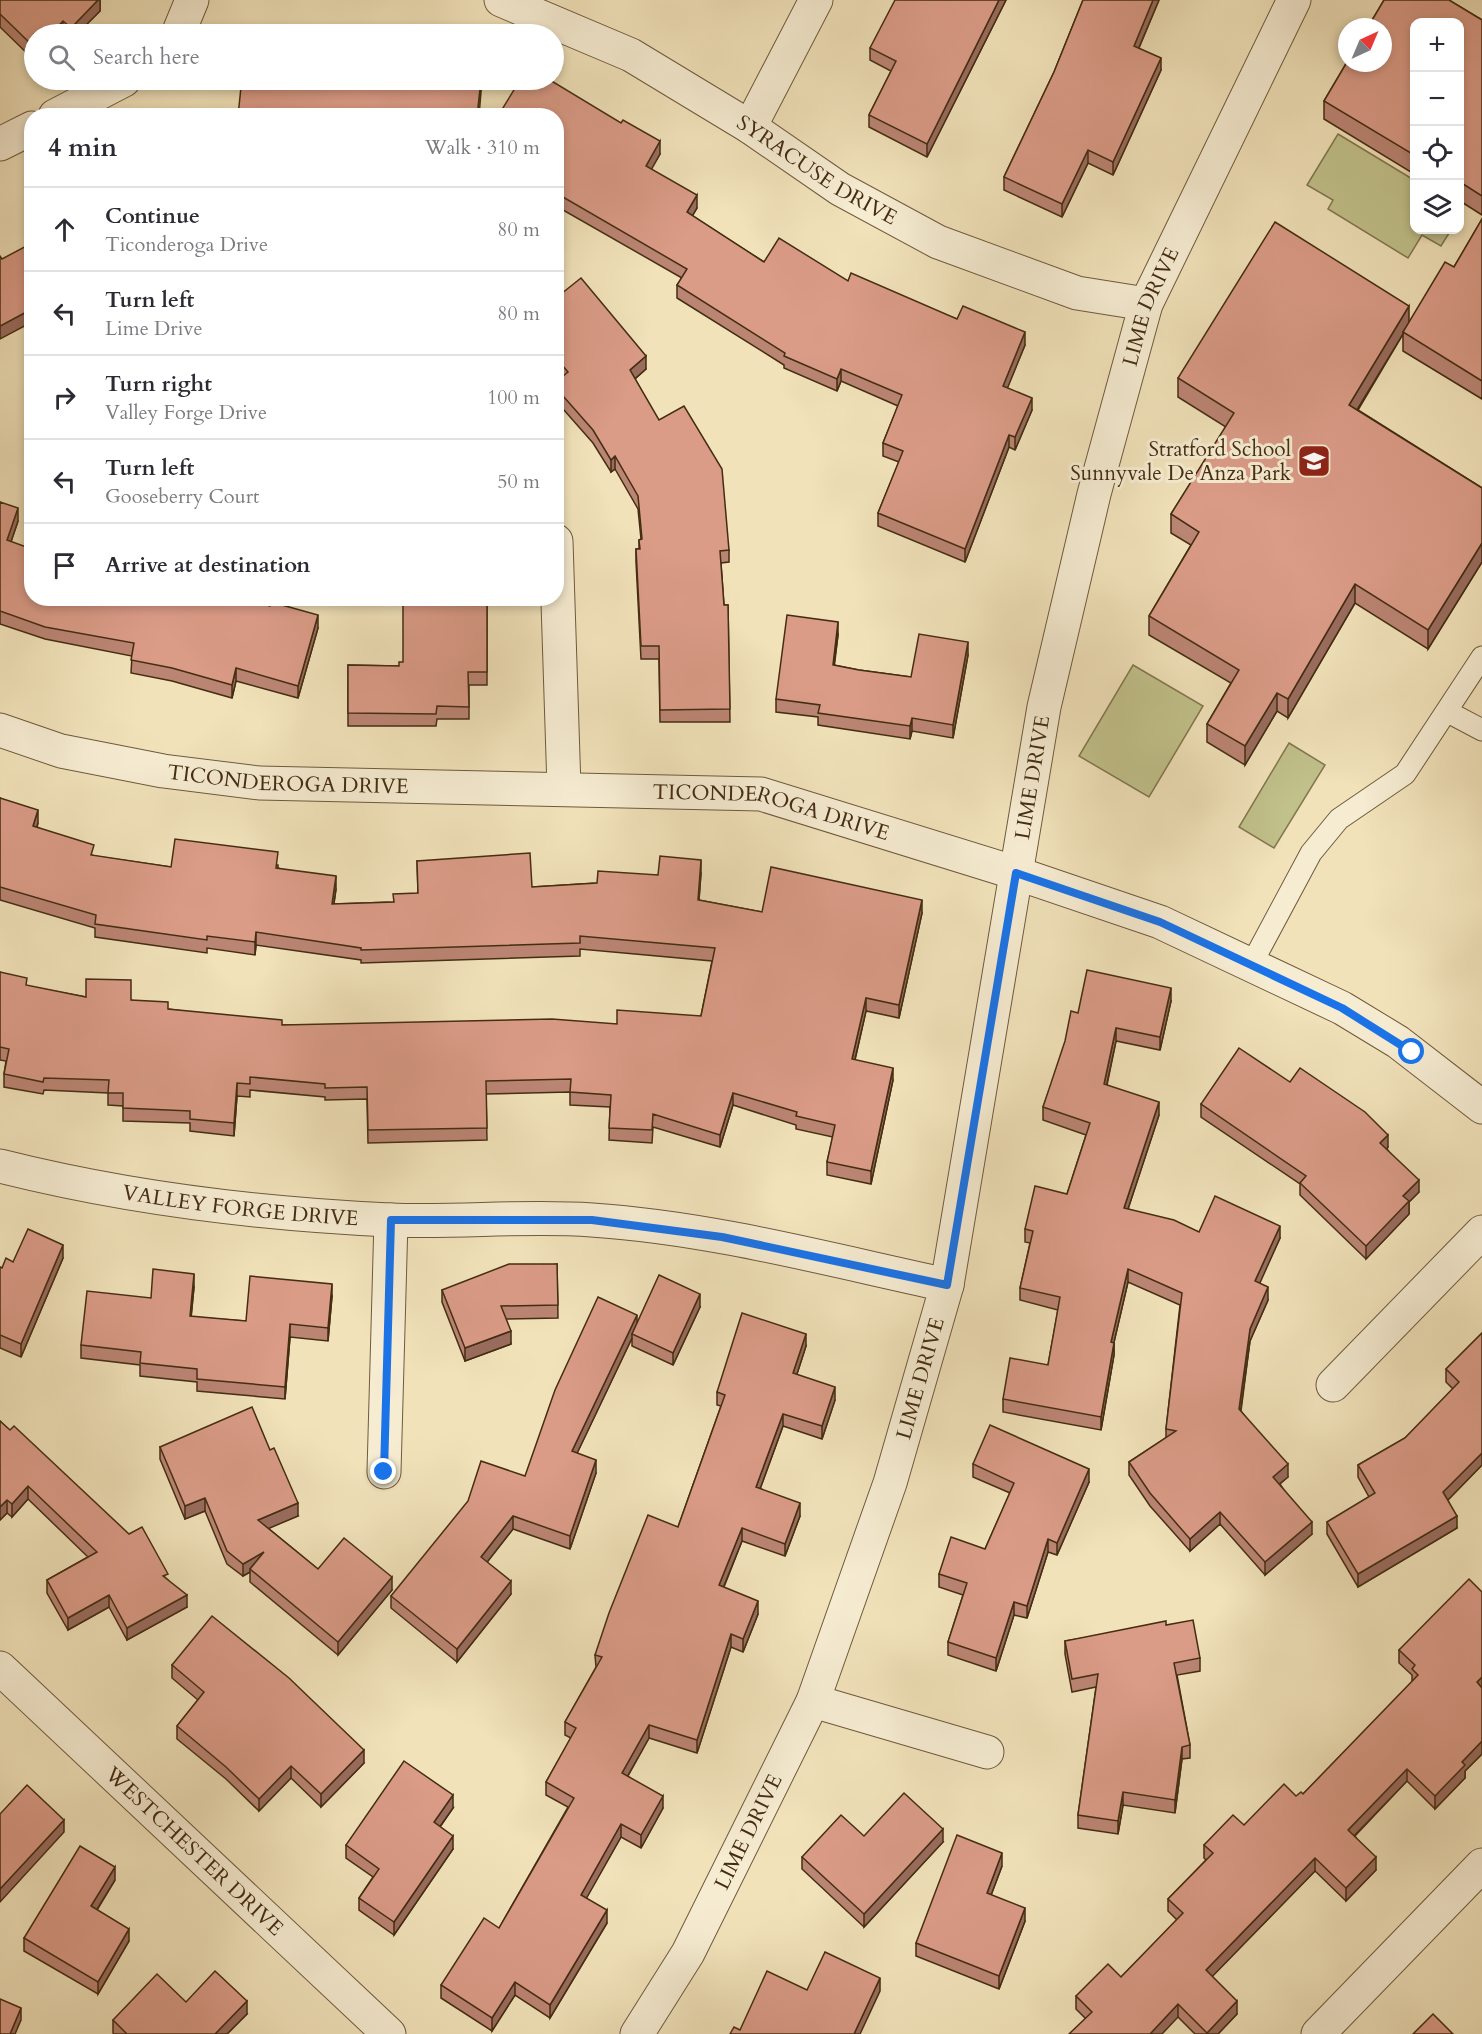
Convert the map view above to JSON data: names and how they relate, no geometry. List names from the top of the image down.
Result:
{
  "streets": {
    "street": [
      "SYRACUSE DRIVE",
      "LIME DRIVE",
      "TICONDEROGA DRIVE",
      "VALLEY FORGE DRIVE",
      "WESTCHESTER DRIVE"
    ]
  },
  "crossings": [
    ["SYRACUSE DRIVE", "LIME DRIVE"],
    ["LIME DRIVE", "TICONDEROGA DRIVE"],
    ["LIME DRIVE", "VALLEY FORGE DRIVE"]
  ],
  "places": {
    "school or university": ["Stratford School Sunnyvale De Anza Park"]
  },
  "north": "top right",
  "page": {
    "map_buttons": ["+", "−"],
    "search": "Search here",
    "heading": ["4 min", "Walk · 310 m"],
    "list": [
      ["Continue", "Ticonderoga Drive", "80 m"],
      ["Turn left", "Lime Drive", "80 m"],
      ["Turn right", "Valley Forge Drive", "100 m"],
      ["Turn left", "Gooseberry Court", "50 m"],
      "Arrive at destination"
    ]
  }
}
